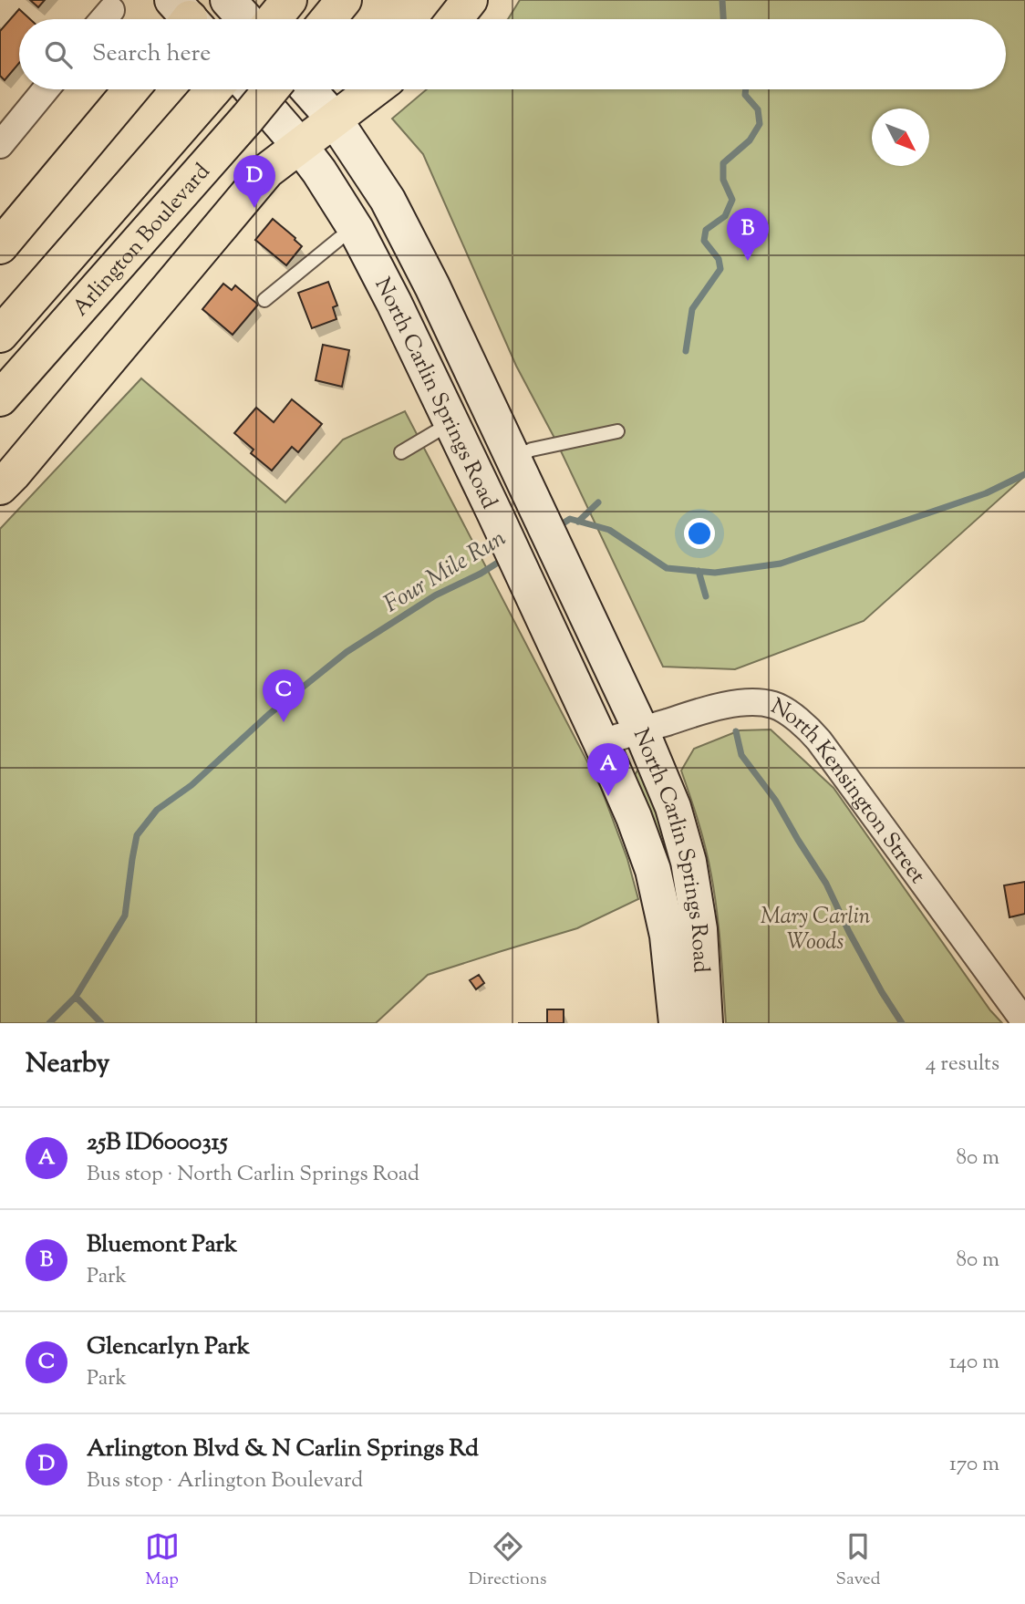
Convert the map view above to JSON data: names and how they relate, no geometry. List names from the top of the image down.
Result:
{
  "streets": {
    "highway": ["Arlington Boulevard"],
    "main road": ["North Carlin Springs Road"],
    "street": ["North Kensington Street"]
  },
  "crossings": [
    ["North Carlin Springs Road", "North Kensington Street"]
  ],
  "water": ["Four Mile Run"],
  "parks": ["Mary Carlin Woods"],
  "north": "bottom right",
  "page": {
    "search": "Search here",
    "pins": [
      "D",
      "B",
      "C",
      "A"
    ],
    "heading": ["Nearby", "4 results"],
    "list": [
      {
        "mark": "A",
        "name": "25B ID6000315",
        "note": "Bus stop · North Carlin Springs Road",
        "value": "80 m"
      },
      {
        "mark": "B",
        "name": "Bluemont Park",
        "note": "Park",
        "value": "80 m"
      },
      {
        "mark": "C",
        "name": "Glencarlyn Park",
        "note": "Park",
        "value": "140 m"
      },
      {
        "mark": "D",
        "name": "Arlington Blvd & N Carlin Springs Rd",
        "note": "Bus stop · Arlington Boulevard",
        "value": "170 m"
      }
    ],
    "nav": ["Map", "Directions", "Saved"]
  }
}
